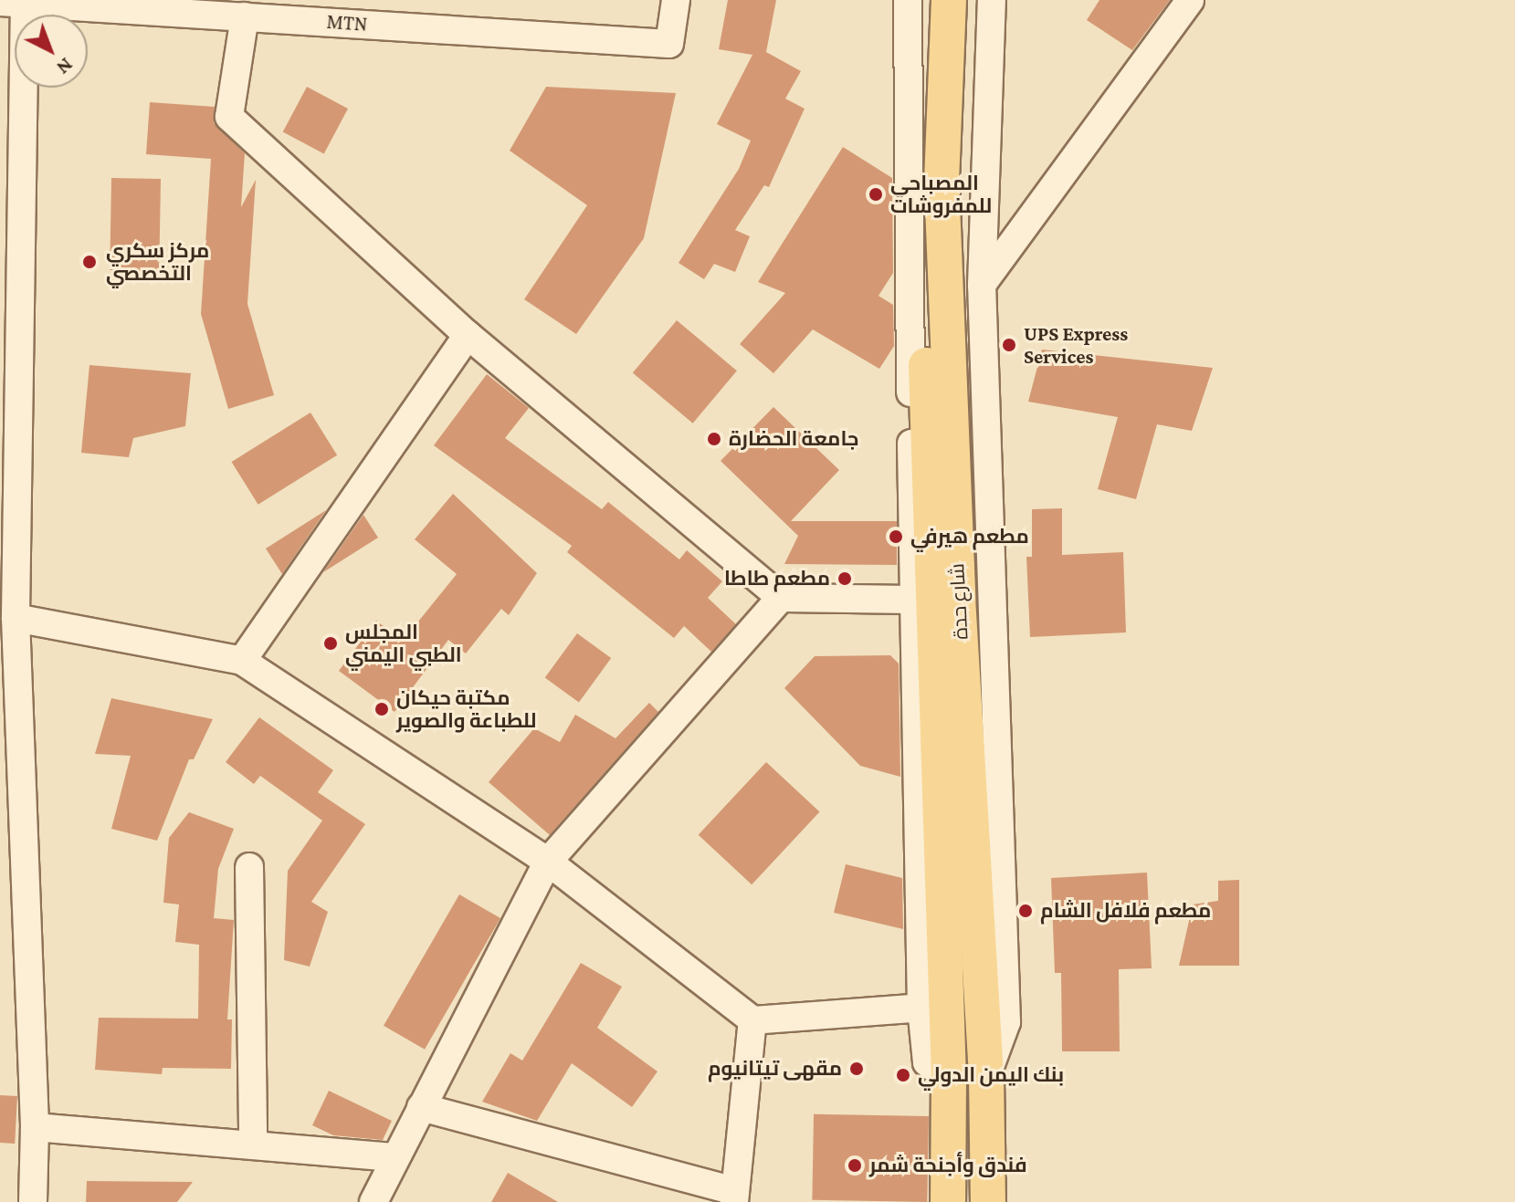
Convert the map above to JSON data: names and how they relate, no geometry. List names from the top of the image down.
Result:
{
  "streets": {
    "main road": ["شارع حدة"],
    "street": ["MTN"]
  },
  "places": [
    "المصباحي للمفروشات",
    "مركز سكري التخصصي",
    "UPS Express Services",
    "جامعة الحضارة",
    "مطعم هيرفي",
    "مطعم طاطا",
    "المجلس الطبي اليمني",
    "مكتبة حيكان للطباعة والصوير",
    "مطعم فلافل الشام",
    "مقهى تيتانيوم",
    "بنك اليمن الدولي",
    "فندق وأجنحة شمر"
  ],
  "north": "bottom right"
}
